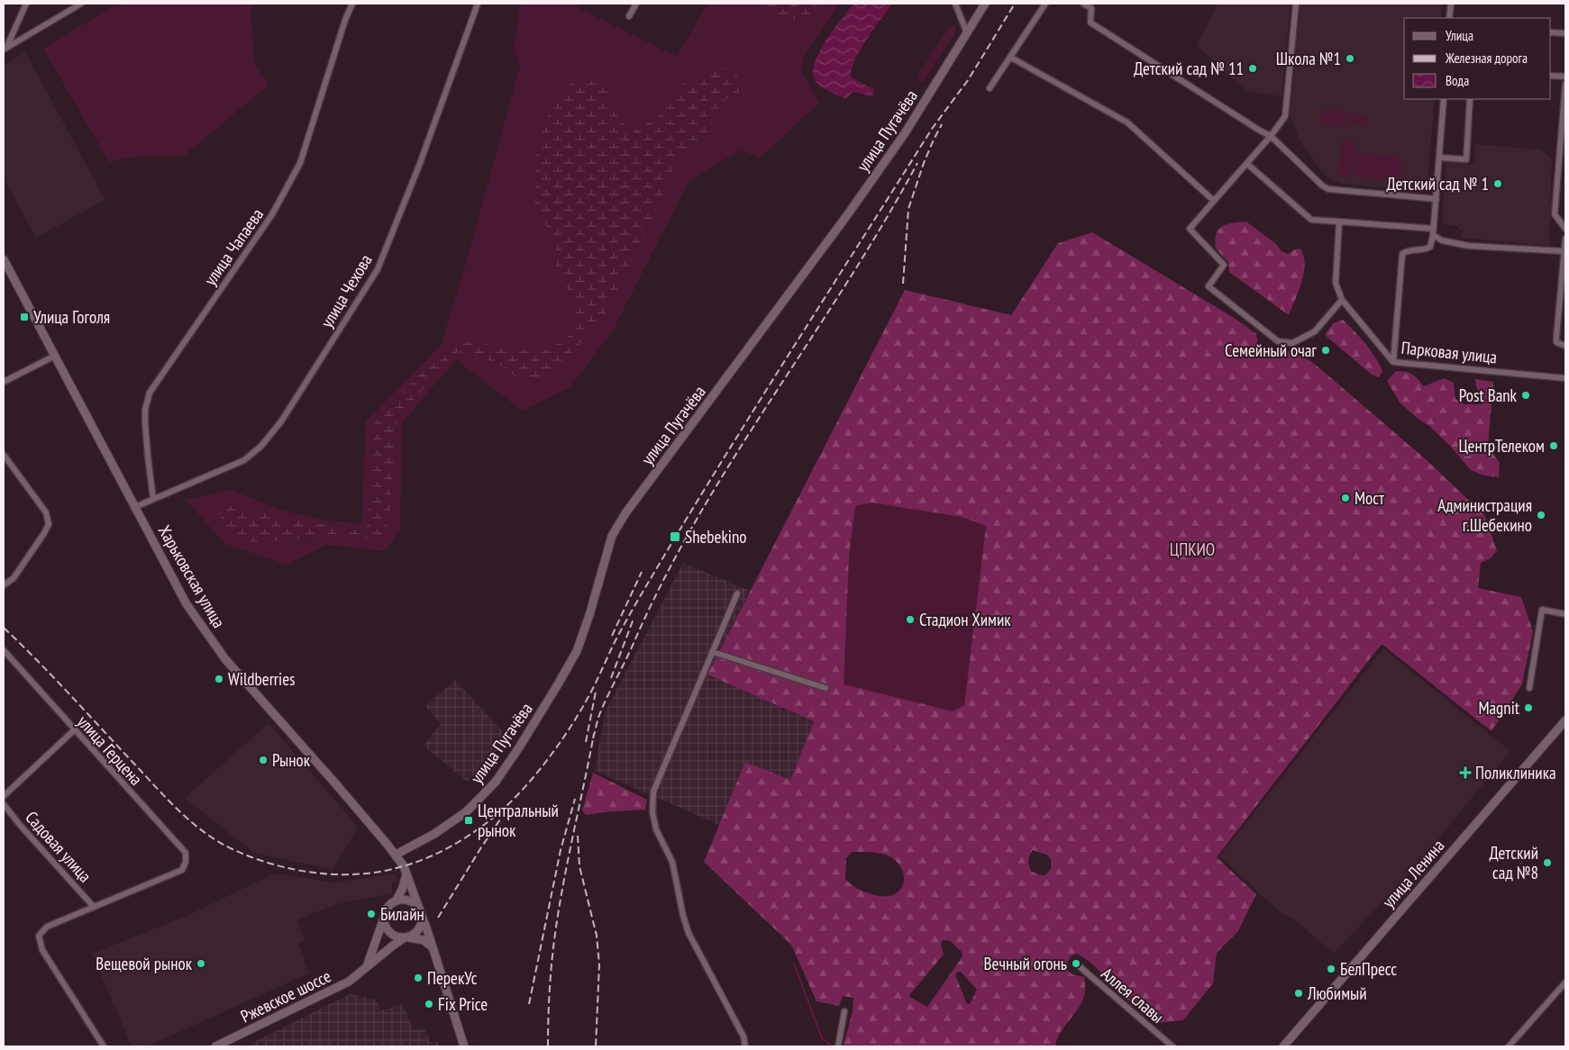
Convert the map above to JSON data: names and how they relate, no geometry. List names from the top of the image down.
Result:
{
  "streets": {
    "street": [
      "улица Пугачёва",
      "улица Чапаева",
      "улица Чехова",
      "Парковая улица",
      "Харьковская улица",
      "улица Герцена",
      "Садовая улица",
      "улица Ленина",
      "Аллея славы",
      "Ржевское шоссе"
    ]
  },
  "crossings": [
    ["улица Пугачёва", "Харьковская улица"],
    ["улица Чапаева", "улица Чехова"],
    ["улица Чехова", "Харьковская улица"],
    ["Харьковская улица", "Ржевское шоссе"],
    ["улица Герцена", "Садовая улица"]
  ],
  "parks": ["ЦПКИО"],
  "places": {
    "other": [
      "Школа №1",
      "Детский сад № 11",
      "Детский сад № 1",
      "Семейный очаг",
      "Post Bank",
      "ЦентрТелеком",
      "Мост",
      "Администрация г.Шебекино",
      "Стадион Химик",
      "Wildberries",
      "Magnit",
      "Рынок",
      "Детский сад №8",
      "Билайн",
      "Вещевой рынок",
      "Вечный огонь",
      "БелПресс",
      "ПерекУс",
      "Любимый",
      "Fix Price"
    ],
    "transit": ["Улица Гоголя", "Shebekino", "Центральный рынок"],
    "health": ["Поликлиника"]
  },
  "legend": ["Улица", "Железная дорога", "Вода"]
}
